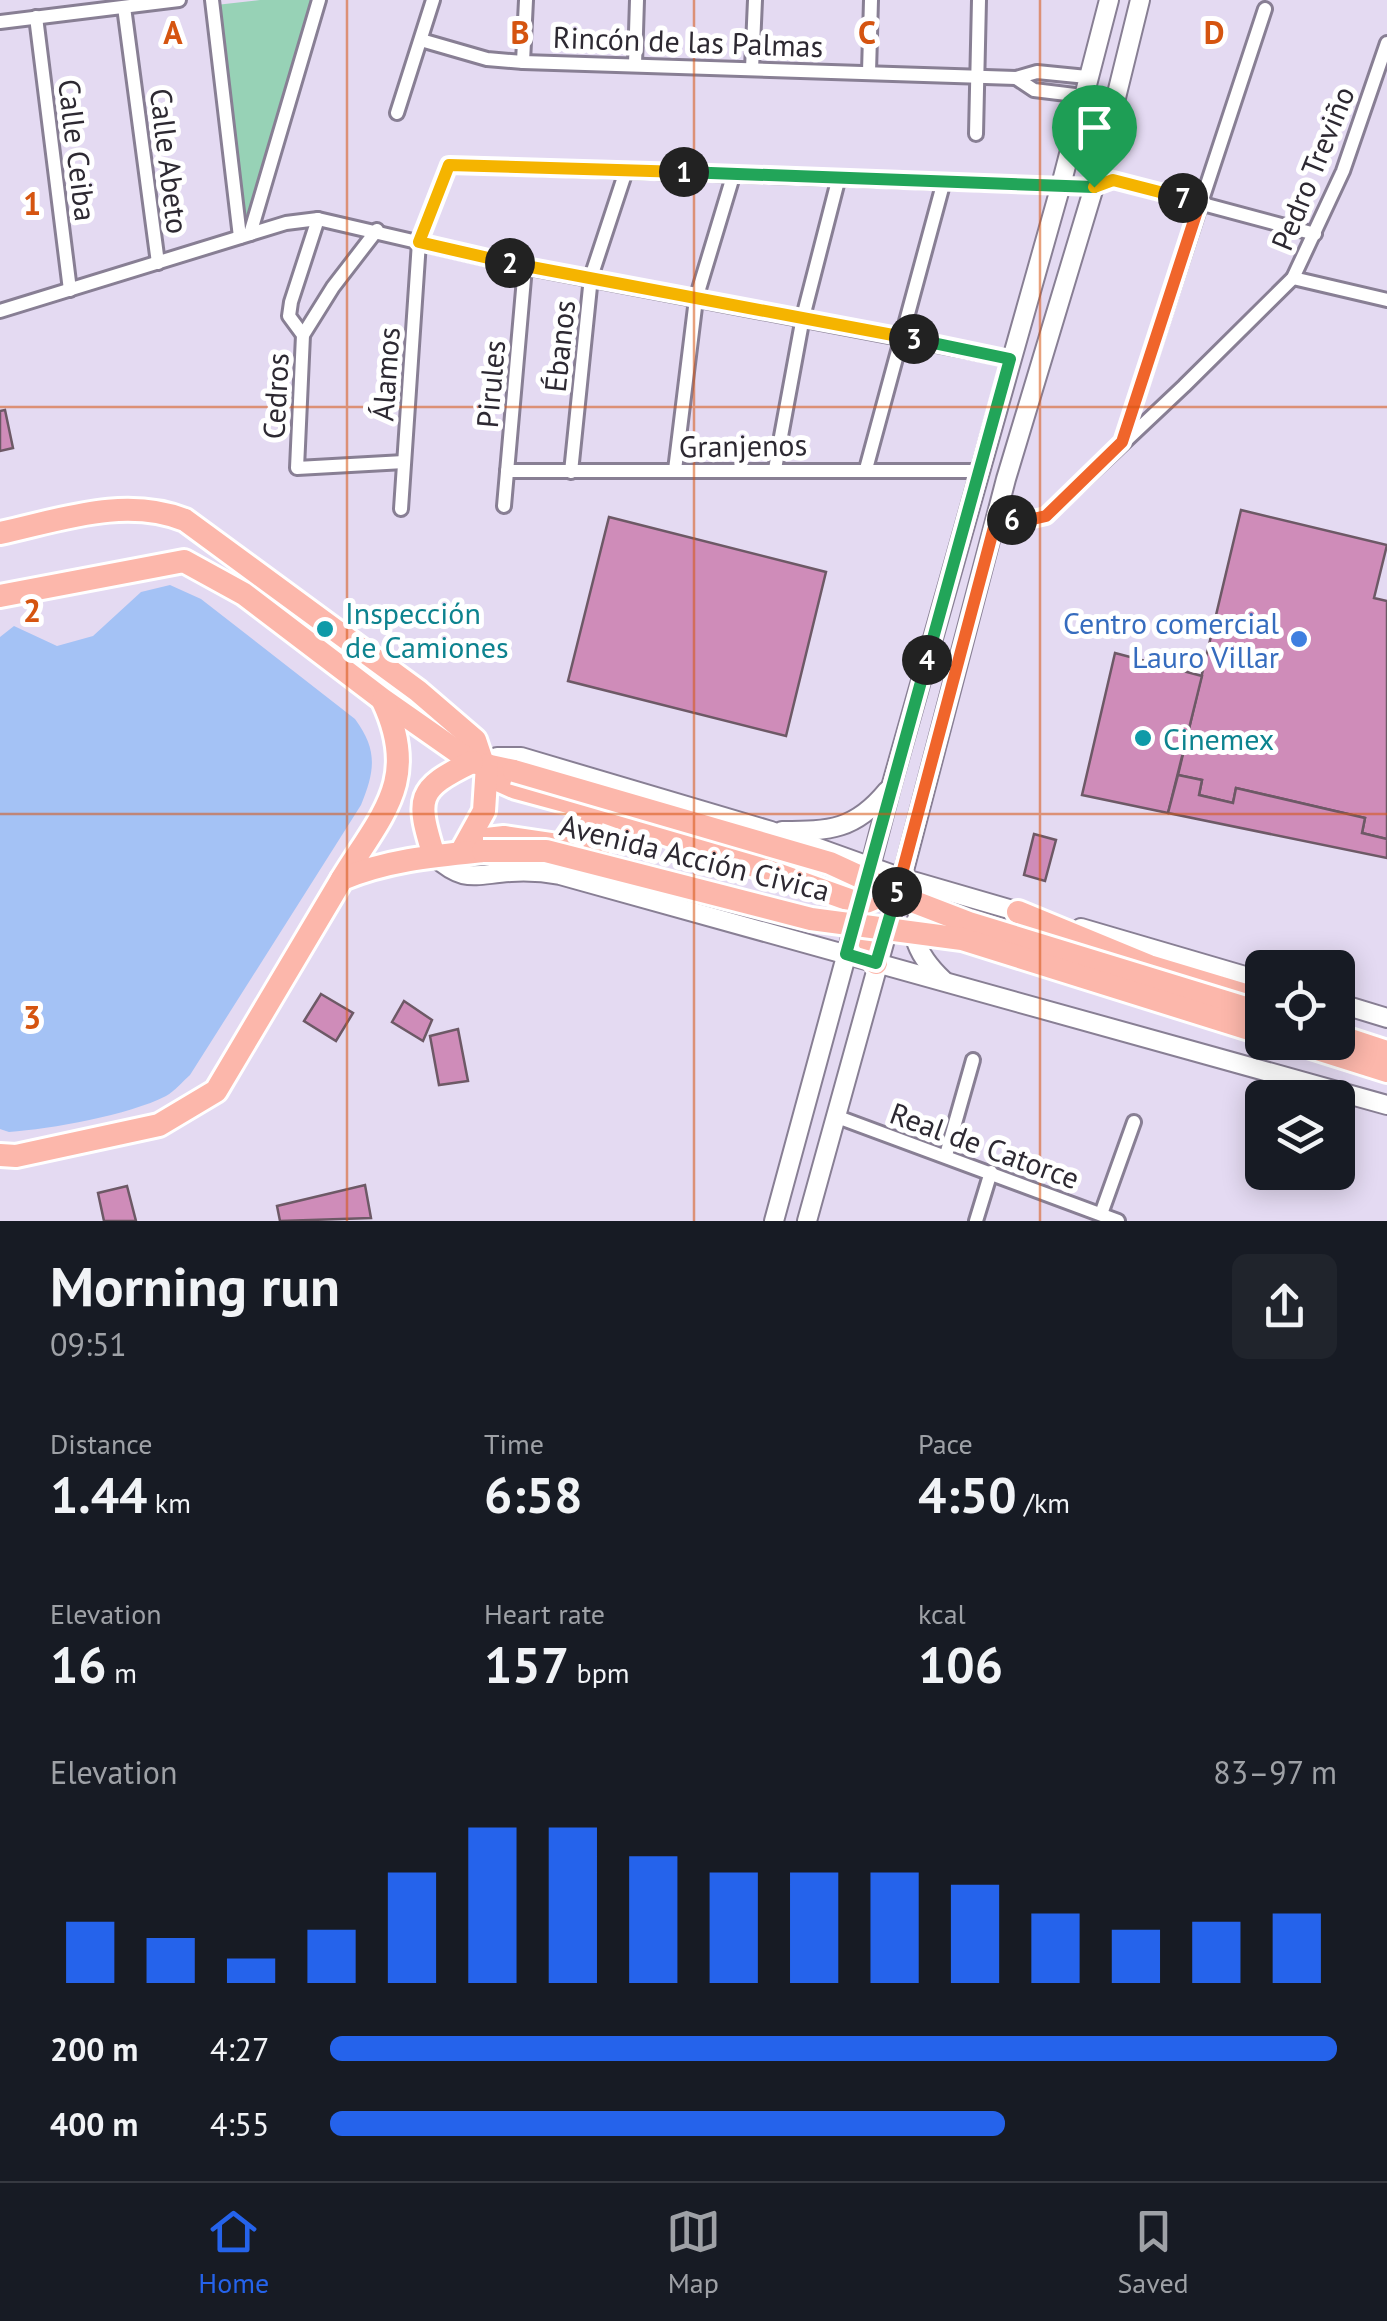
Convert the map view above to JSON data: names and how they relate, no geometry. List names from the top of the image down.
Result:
{
  "streets": {
    "highway": ["Avenida Acción Civica"],
    "street": [
      "Rincón de las Palmas",
      "Calle Ceiba",
      "Calle Abeto",
      "Pedro Treviño",
      "Ébanos",
      "Álamos",
      "Pirules",
      "Cedros",
      "Granjenos",
      "Real de Catorce"
    ]
  },
  "crossings": [
    ["Ébanos", "Álamos"],
    ["Ébanos", "Granjenos"],
    ["Álamos", "Cedros"],
    ["Pirules", "Granjenos"]
  ],
  "places": ["Inspección de Camiones", "Centro comercial Lauro Villar", "Cinemex"],
  "page": {
    "pins": [
      "1",
      "7",
      "2",
      "3",
      "6",
      "4",
      "5"
    ],
    "heading": ["Morning run", "09:51"],
    "stats": [
      ["Distance", "1.44 km"],
      ["Time", "6:58"],
      ["Pace", "4:50 /km"],
      ["Elevation", "16 m"],
      ["Heart rate", "157 bpm"],
      ["kcal", "106"]
    ],
    "chart": ["Elevation", "83–97 m"],
    "list": [
      {
        "name": "200 m",
        "note": "4:27"
      },
      {
        "name": "400 m",
        "note": "4:55"
      }
    ],
    "tabs": ["Home", "Map", "Saved"]
  },
  "grid": {
    "columns": [
      "A",
      "B",
      "C",
      "D"
    ],
    "rows": ["1", "2", "3"]
  }
}
